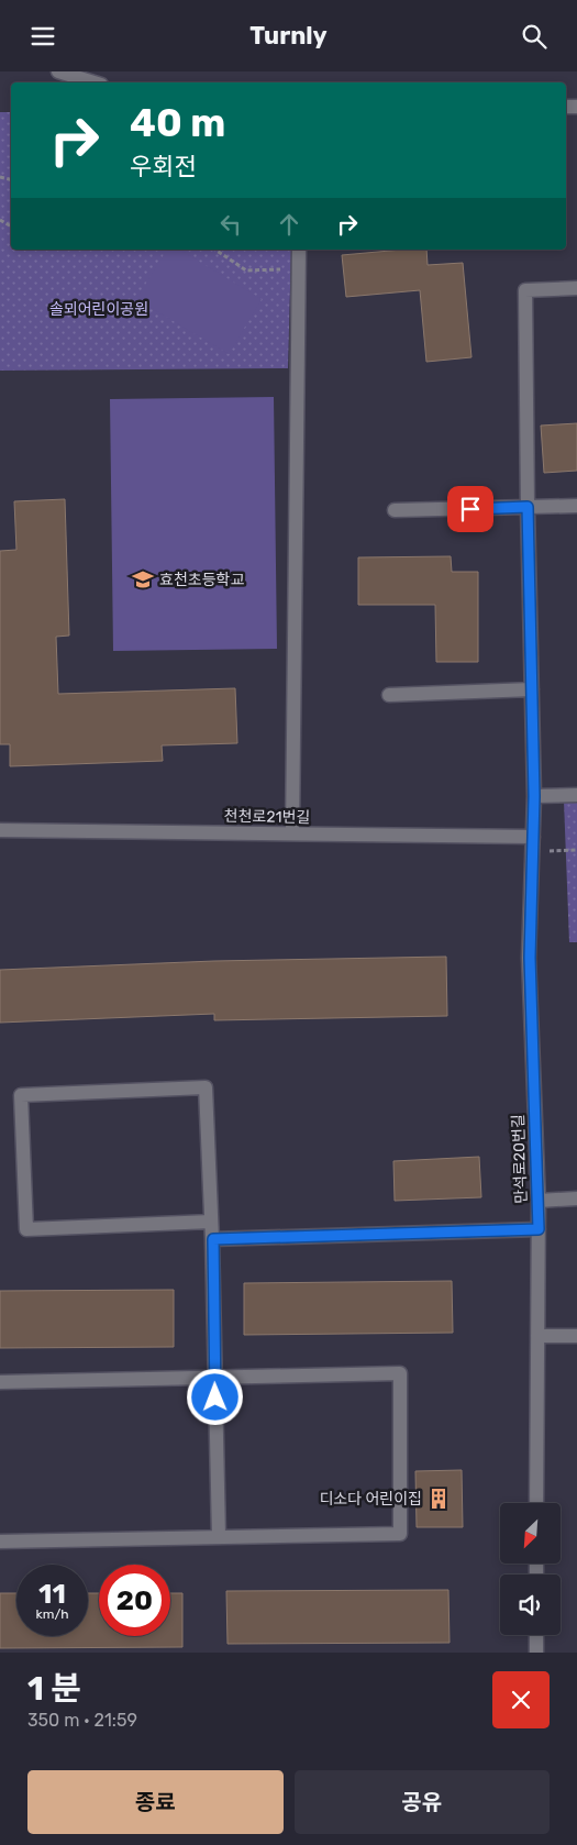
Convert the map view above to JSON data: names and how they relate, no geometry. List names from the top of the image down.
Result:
{
  "streets": {
    "street": ["천천로21번길", "만석로20번길"]
  },
  "crossings": [
    ["천천로21번길", "만석로20번길"]
  ],
  "parks": ["솔뫼어린이공원"],
  "places": {
    "school or university": ["효천초등학교"],
    "building": ["디소다 어린이집"]
  },
  "north": "bottom left",
  "page": {
    "header": "Turnly",
    "turn": ["40 m", "우회전"],
    "speed": "11 km/h",
    "limit": "20",
    "heading": ["1 분", "350 m · 21:59"],
    "buttons": ["종료", "공유"]
  }
}
